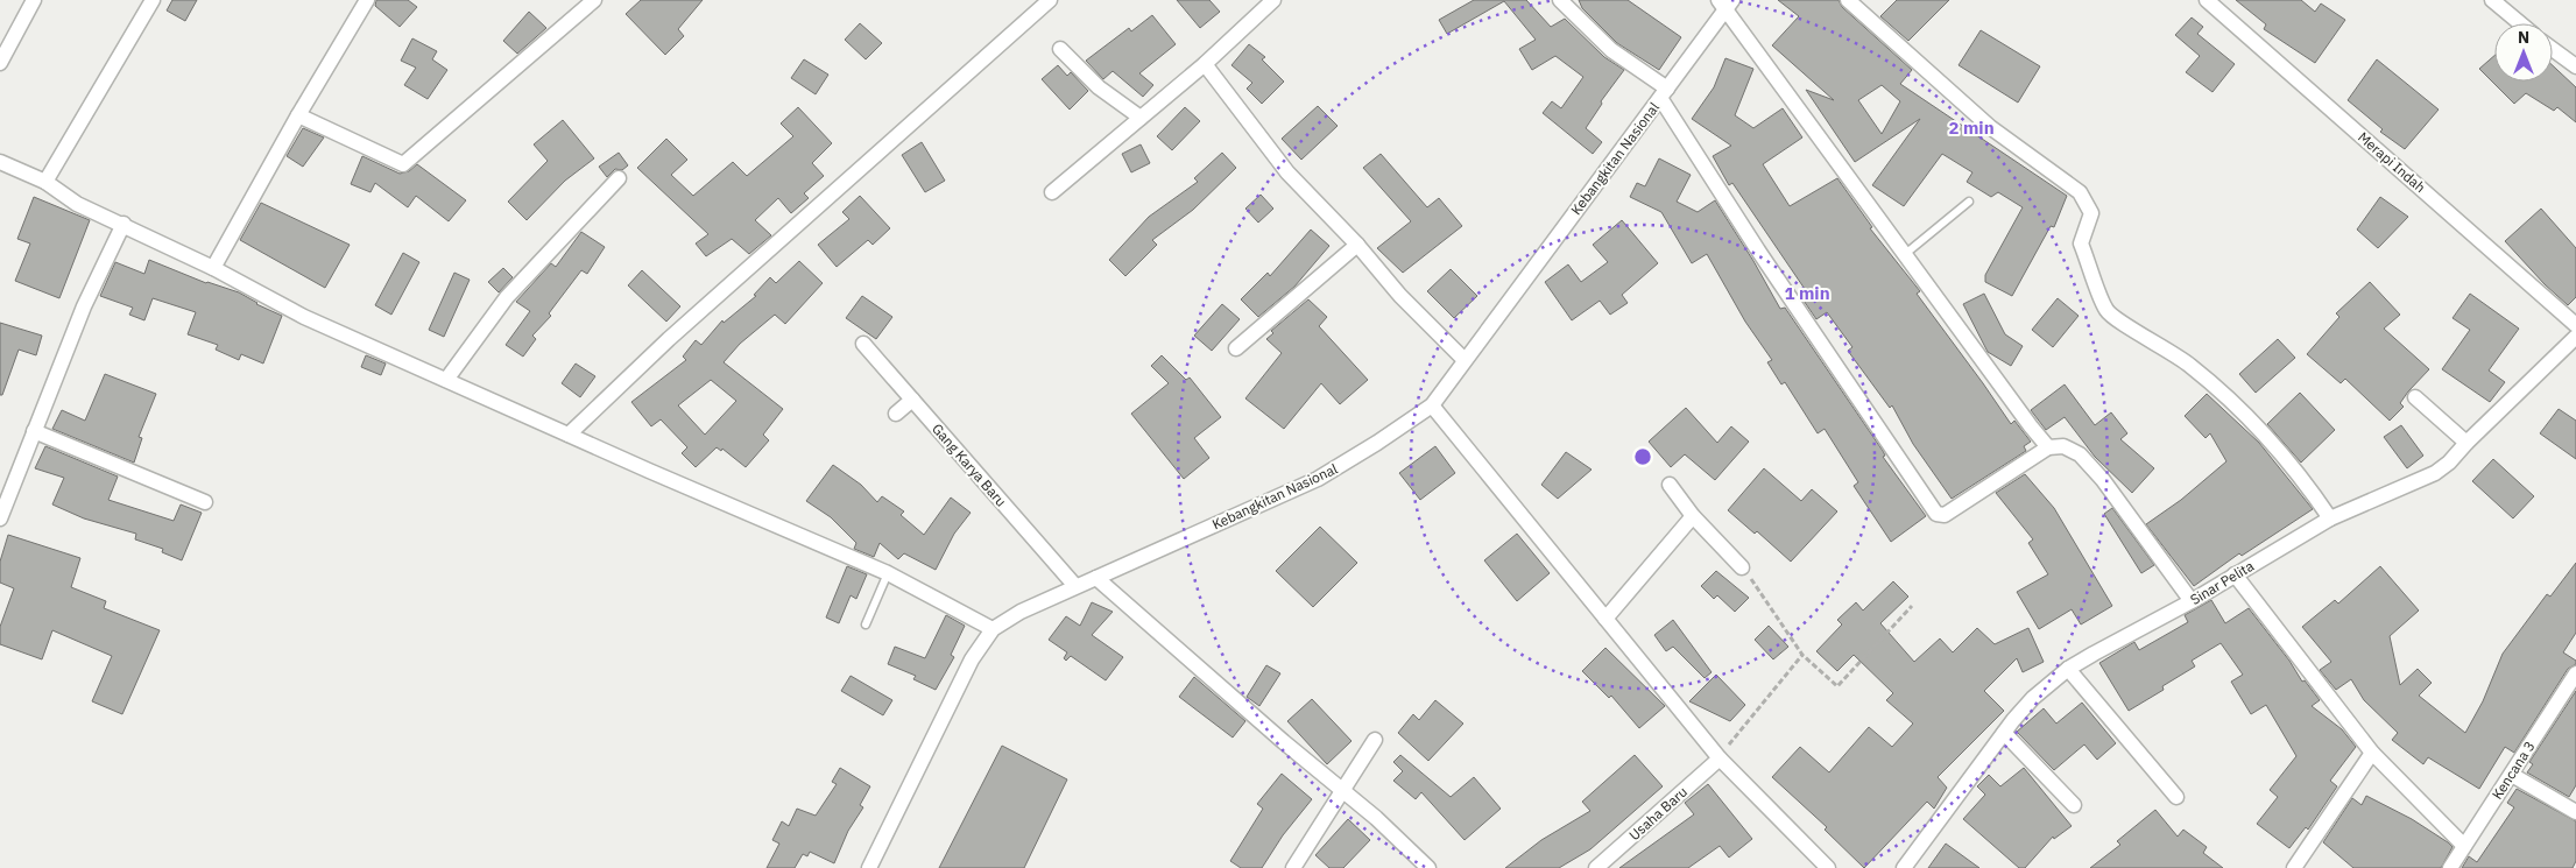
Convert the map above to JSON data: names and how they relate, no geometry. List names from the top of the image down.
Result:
{
  "streets": {
    "street": [
      "Kebangkitan Nasional",
      "Merapi Indah",
      "Gang Karya Baru",
      "Sinar Pelita",
      "Kencana 3",
      "Usaha Baru"
    ]
  },
  "crossings": [
    ["Kebangkitan Nasional", "Gang Karya Baru"]
  ],
  "north": "top",
  "rings": ["2 min", "1 min"]
}
